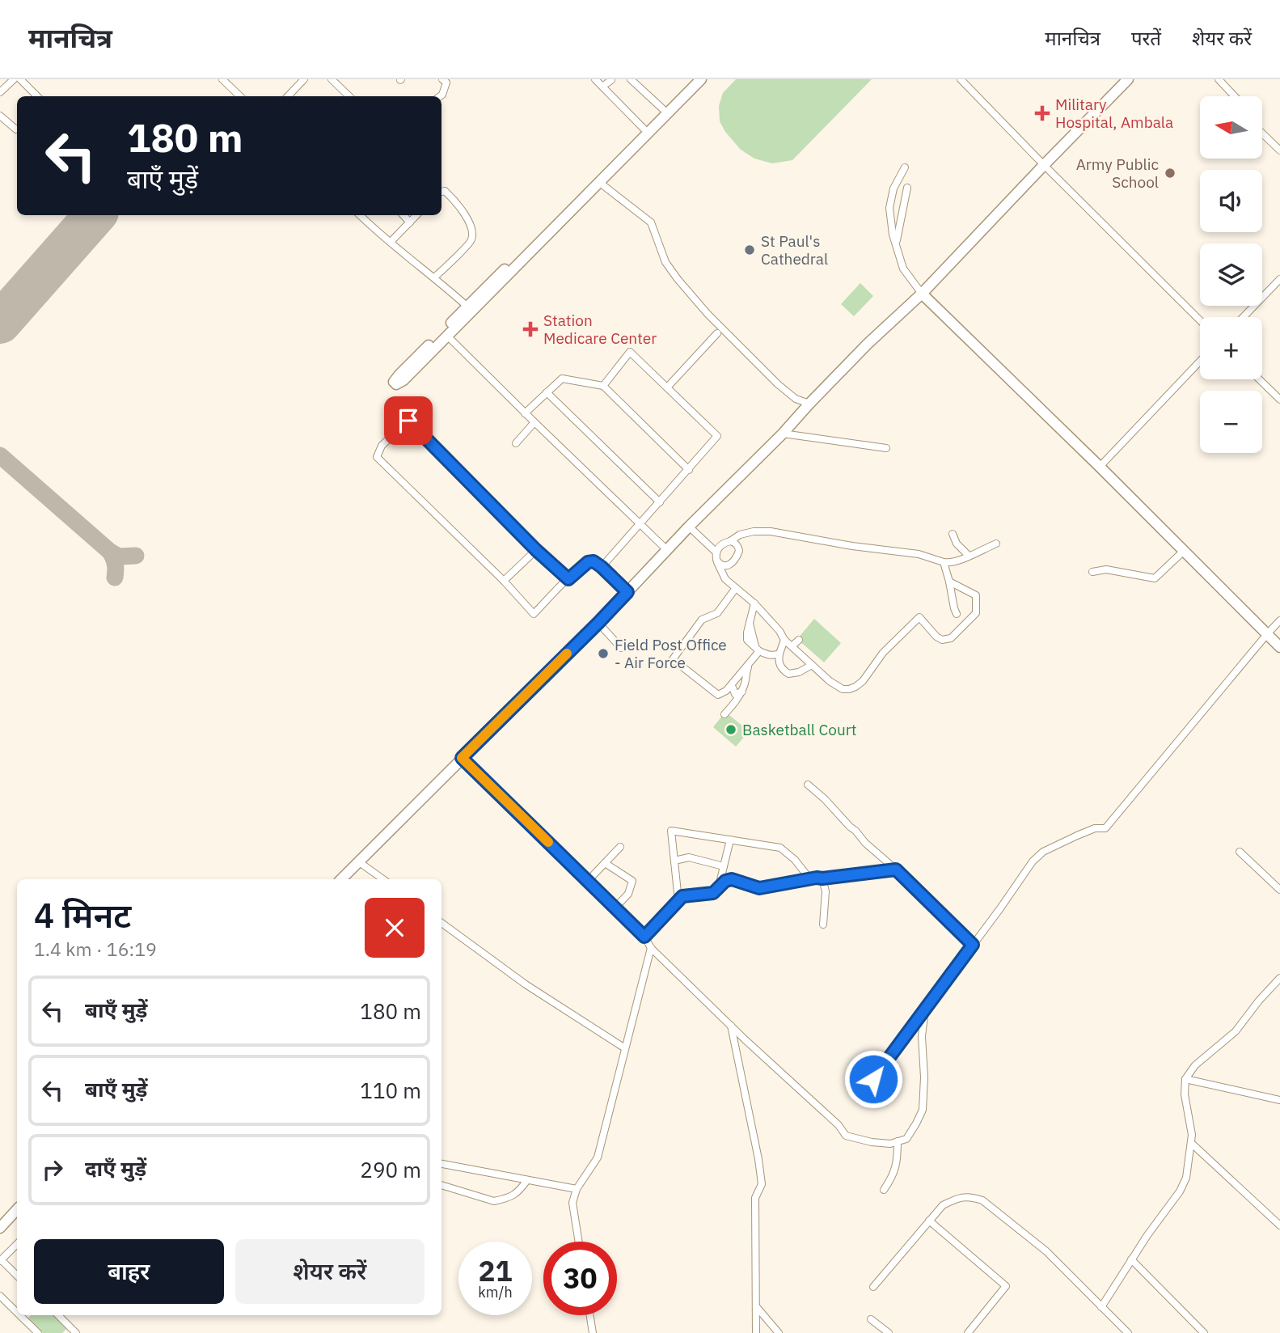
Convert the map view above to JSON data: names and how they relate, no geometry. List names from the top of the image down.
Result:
{
  "places": {
    "health": ["Military Hospital, Ambala", "Station Medicare Center"],
    "other": [
      "Army Public School",
      "St Paul's Cathedral",
      "Field Post Office - Air Force",
      "Basketball Court"
    ]
  },
  "north": "left",
  "page": {
    "header": "मानचित्र",
    "nav": ["मानचित्र", "परतें", "शेयर करें"],
    "map_buttons": ["+", "−"],
    "turn": ["180 m", "बाएँ मुड़ें"],
    "heading": ["4 मिनट", "1.4 km · 16:19"],
    "list": [
      {
        "name": "बाएँ मुड़ें",
        "value": "180 m"
      },
      {
        "name": "बाएँ मुड़ें",
        "value": "110 m"
      },
      {
        "name": "दाएँ मुड़ें",
        "value": "290 m"
      }
    ],
    "buttons": ["बाहर", "शेयर करें"],
    "speed": "21 km/h",
    "limit": "30"
  }
}
